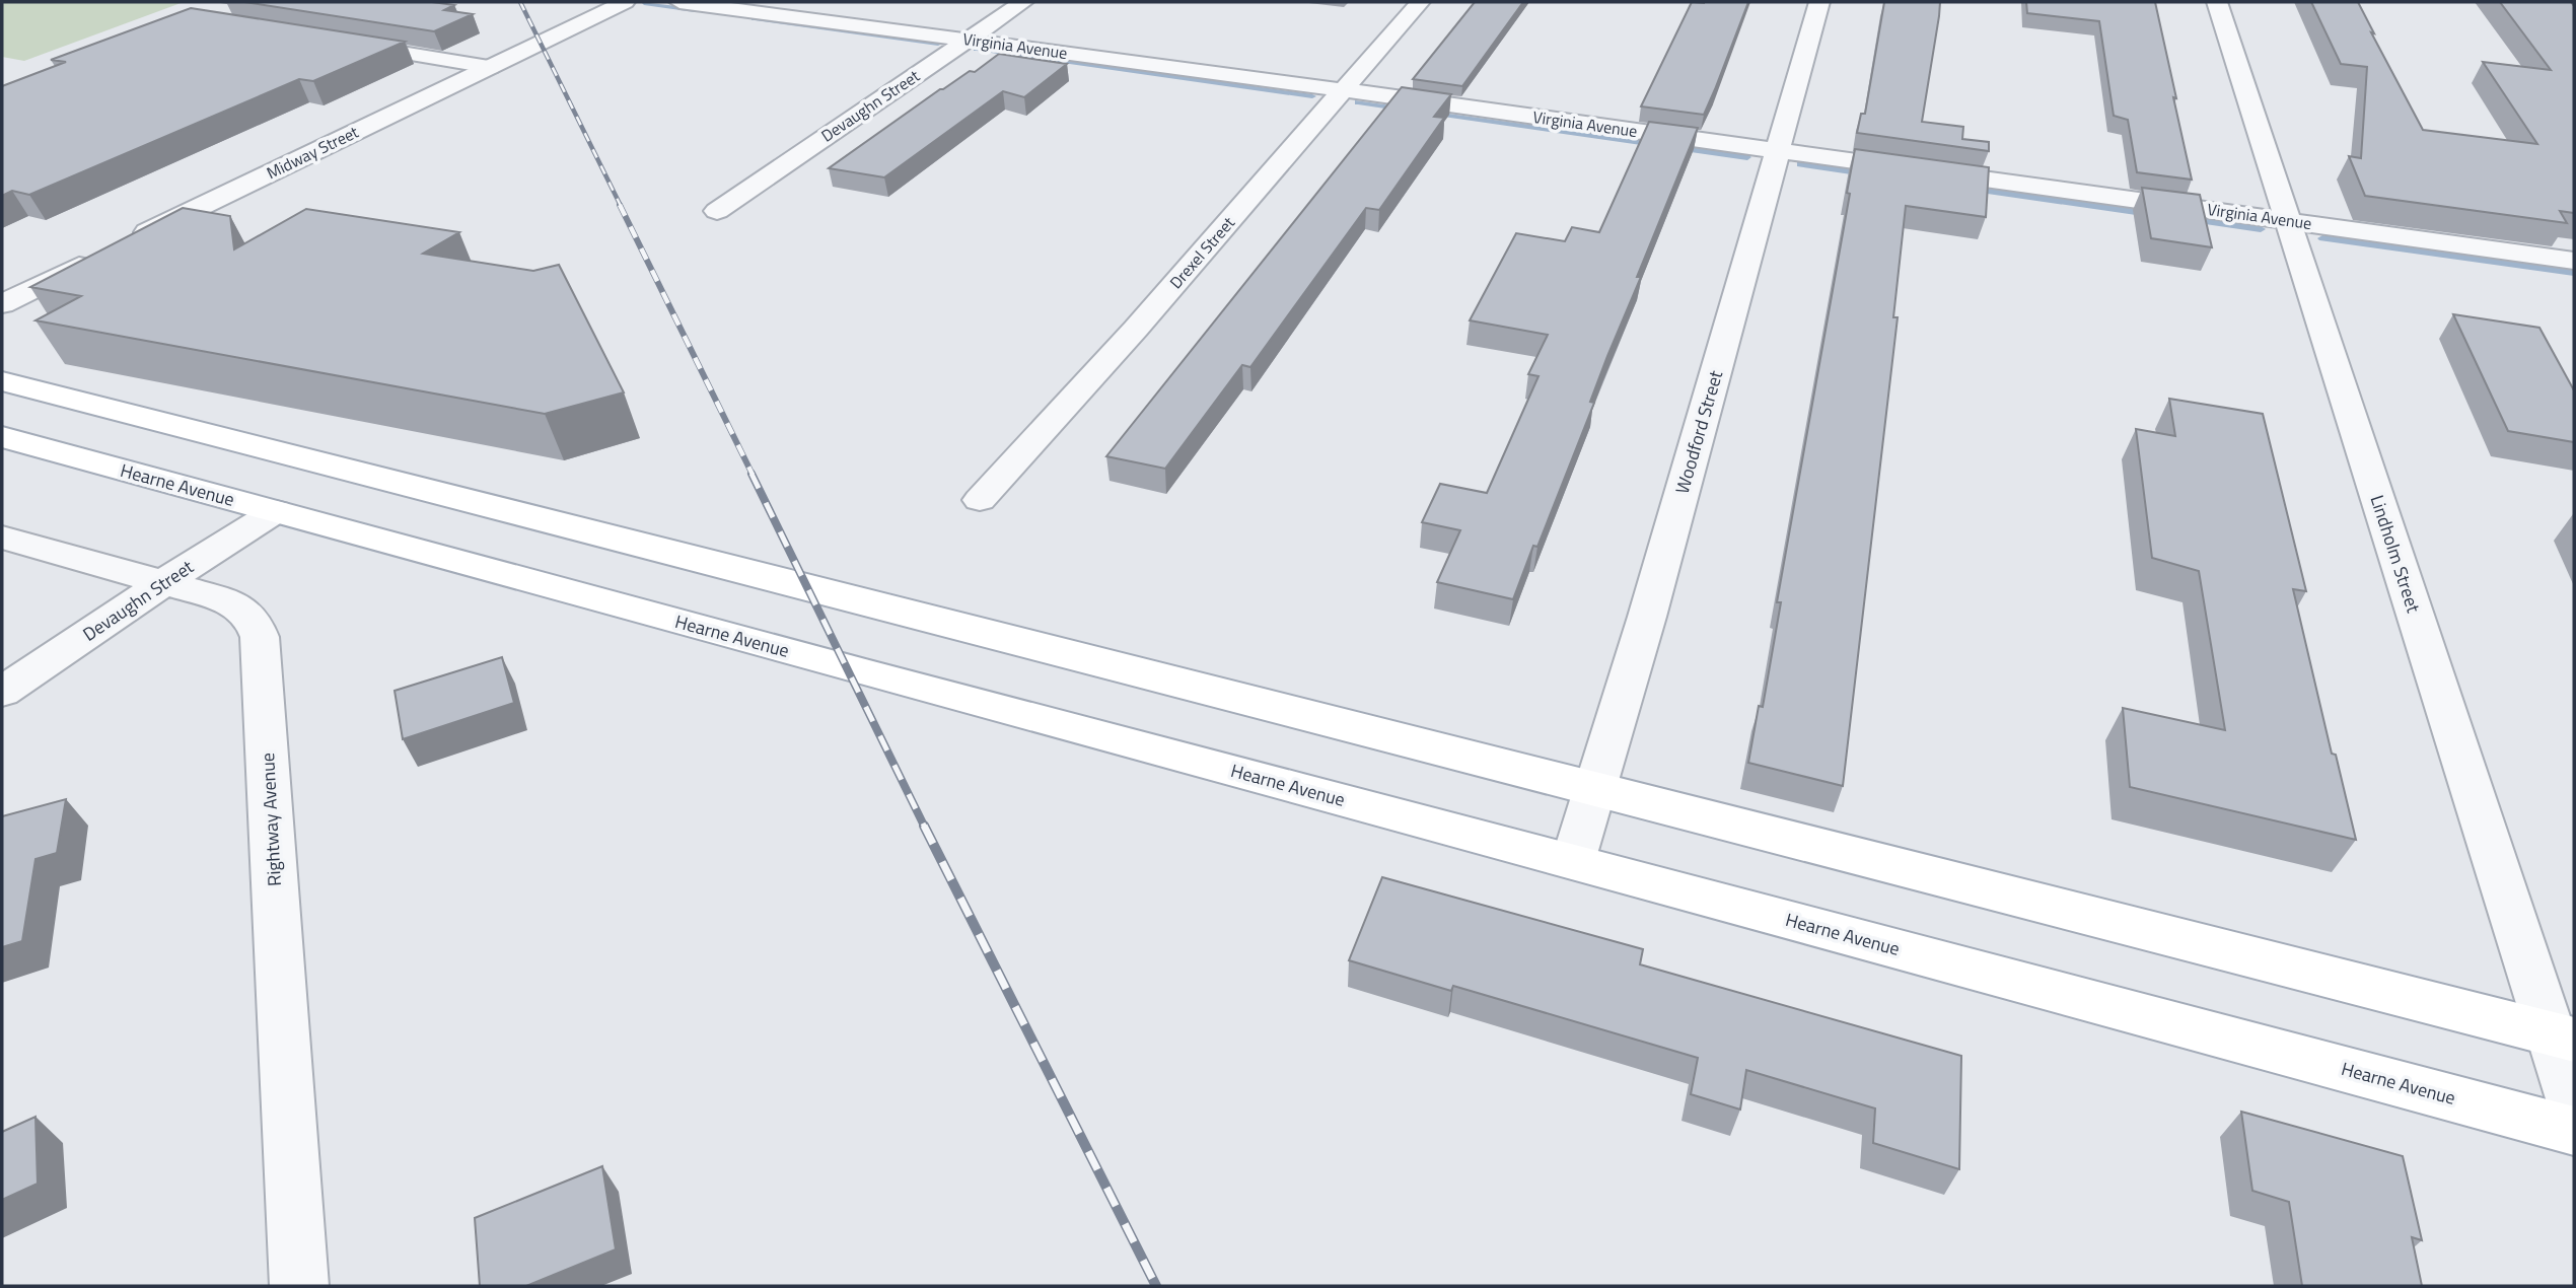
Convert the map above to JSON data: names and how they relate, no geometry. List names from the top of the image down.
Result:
{
  "streets": {
    "main road": ["Hearne Avenue"],
    "street": [
      "Virginia Avenue",
      "Devaughn Street",
      "Midway Street",
      "Drexel Street",
      "Woodford Street",
      "Lindholm Street",
      "Rightway Avenue"
    ]
  },
  "crossings": [
    ["Virginia Avenue", "Devaughn Street"],
    ["Virginia Avenue", "Drexel Street"],
    ["Virginia Avenue", "Woodford Street"],
    ["Virginia Avenue", "Lindholm Street"],
    ["Devaughn Street", "Hearne Avenue"],
    ["Devaughn Street", "Rightway Avenue"],
    ["Woodford Street", "Hearne Avenue"]
  ]
}
